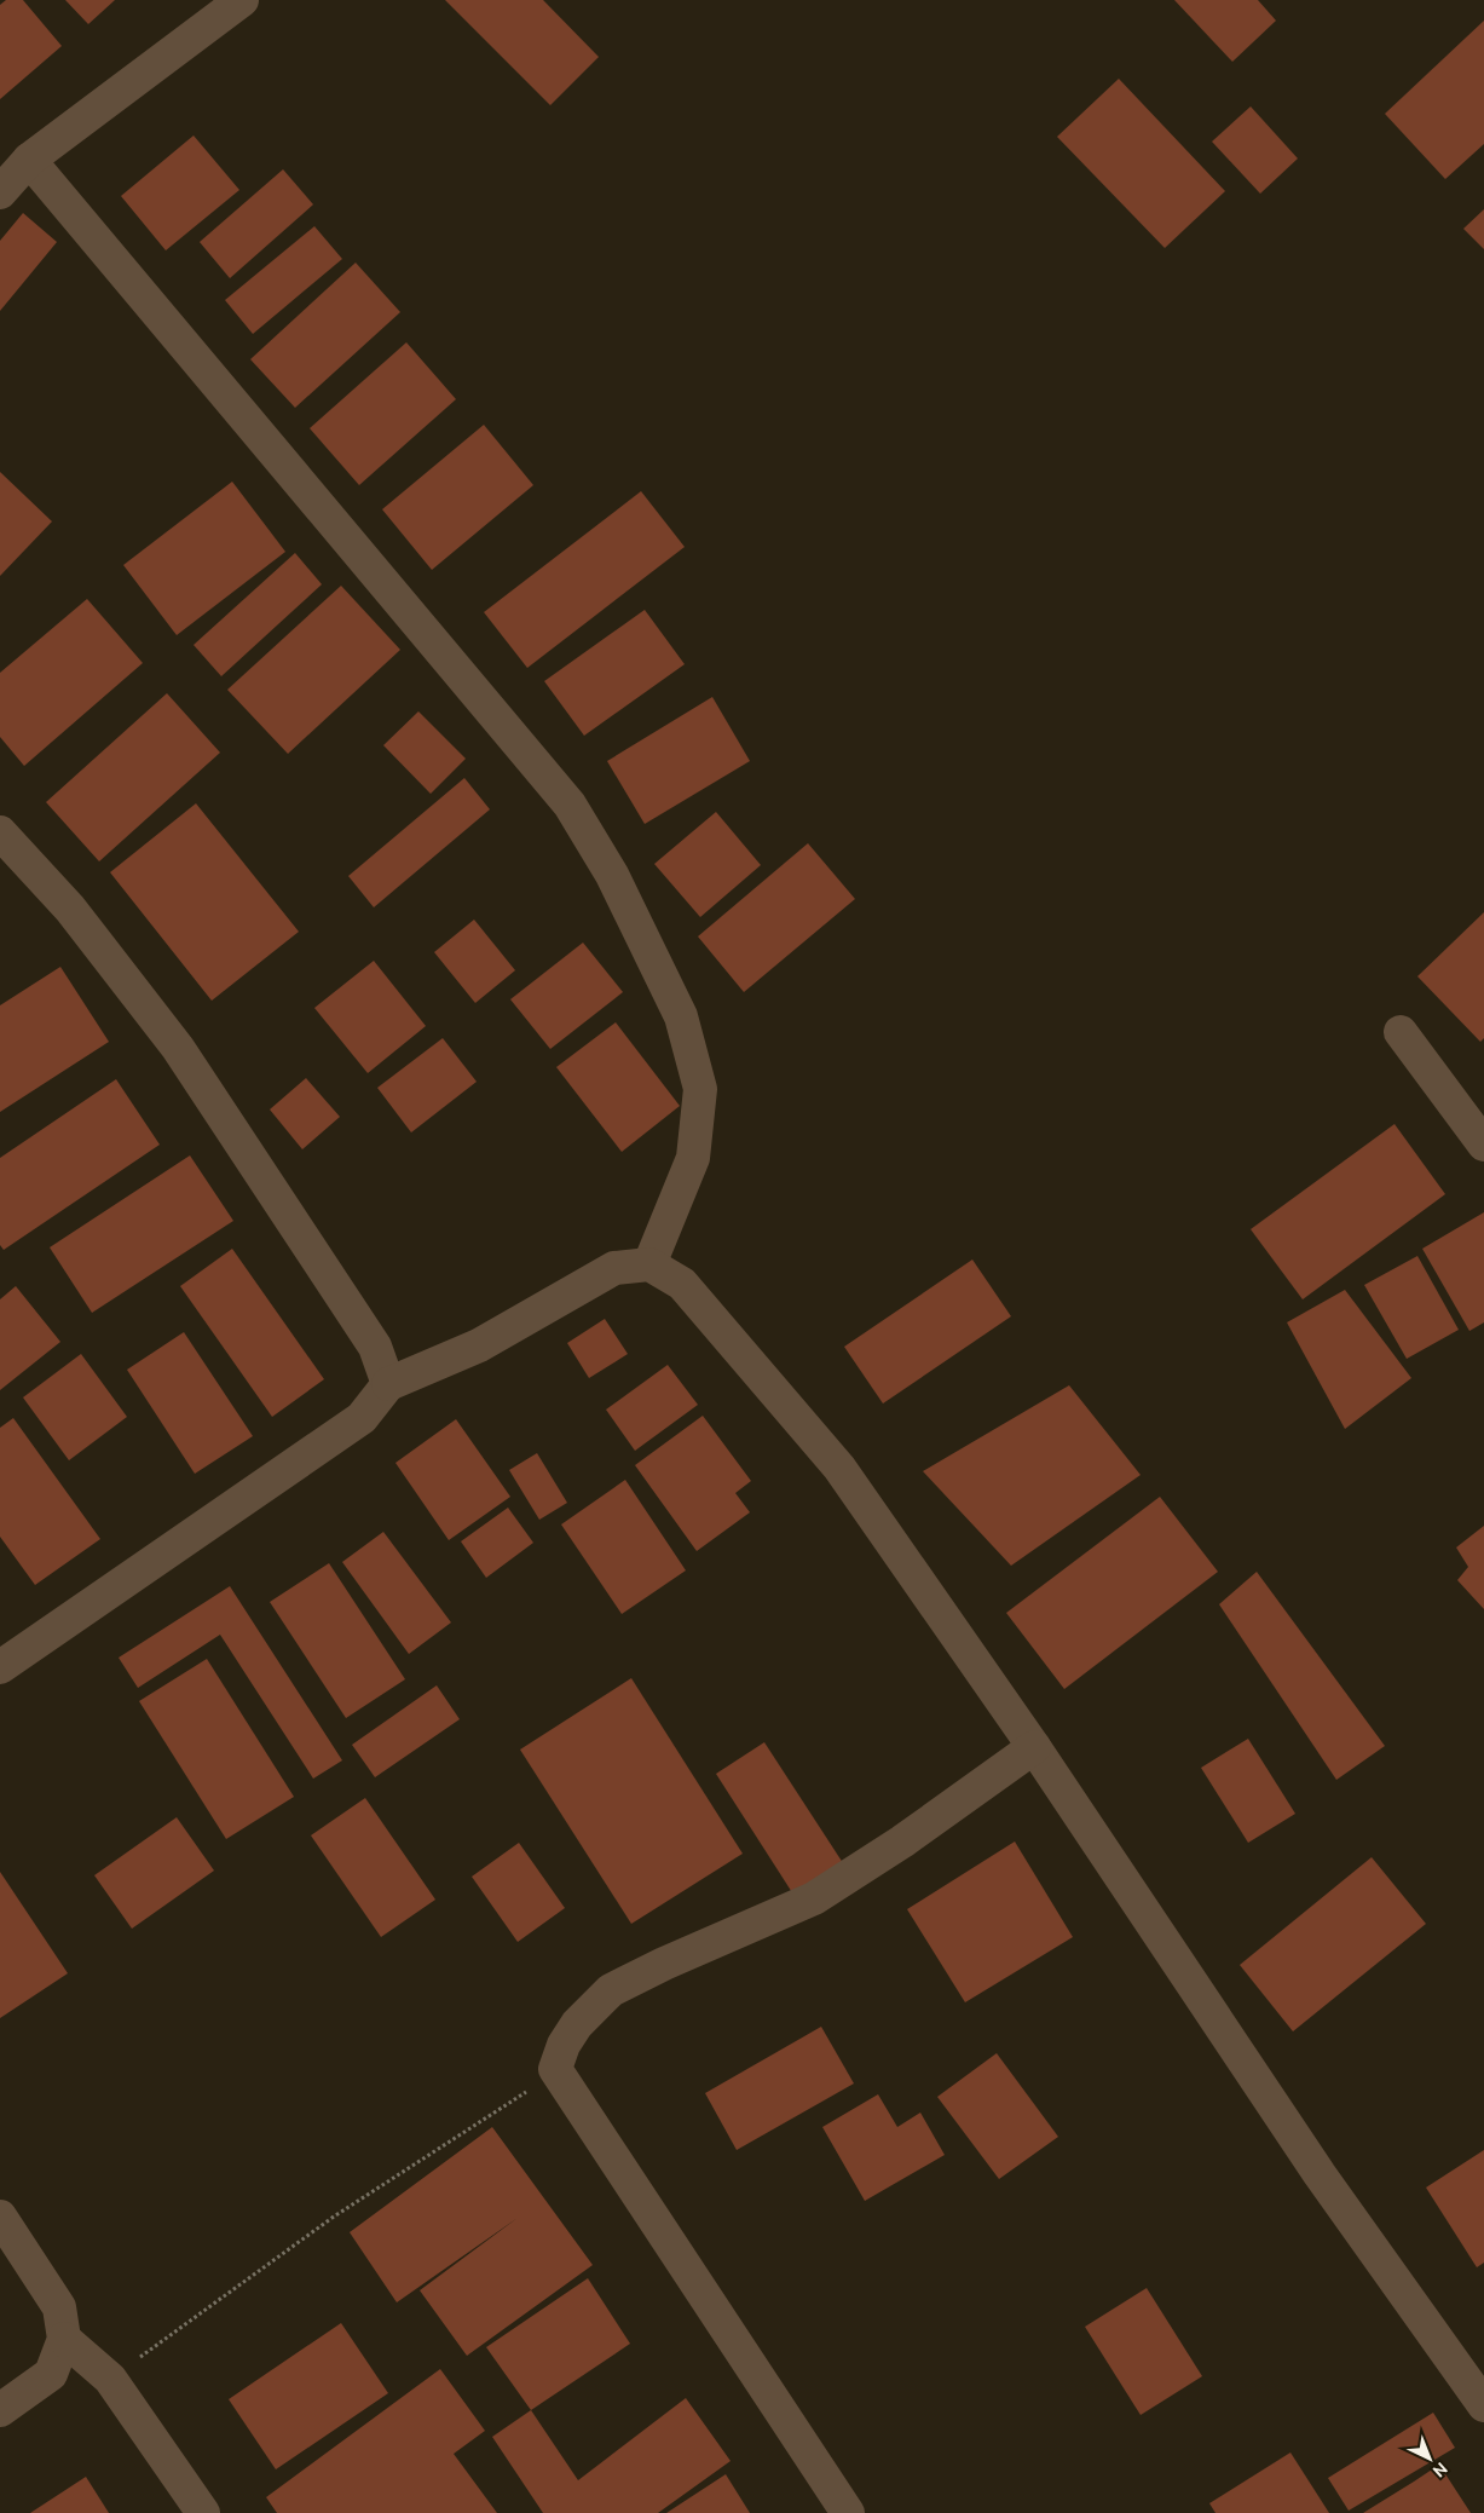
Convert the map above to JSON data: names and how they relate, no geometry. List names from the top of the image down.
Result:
{
  "north": "bottom right"
}
